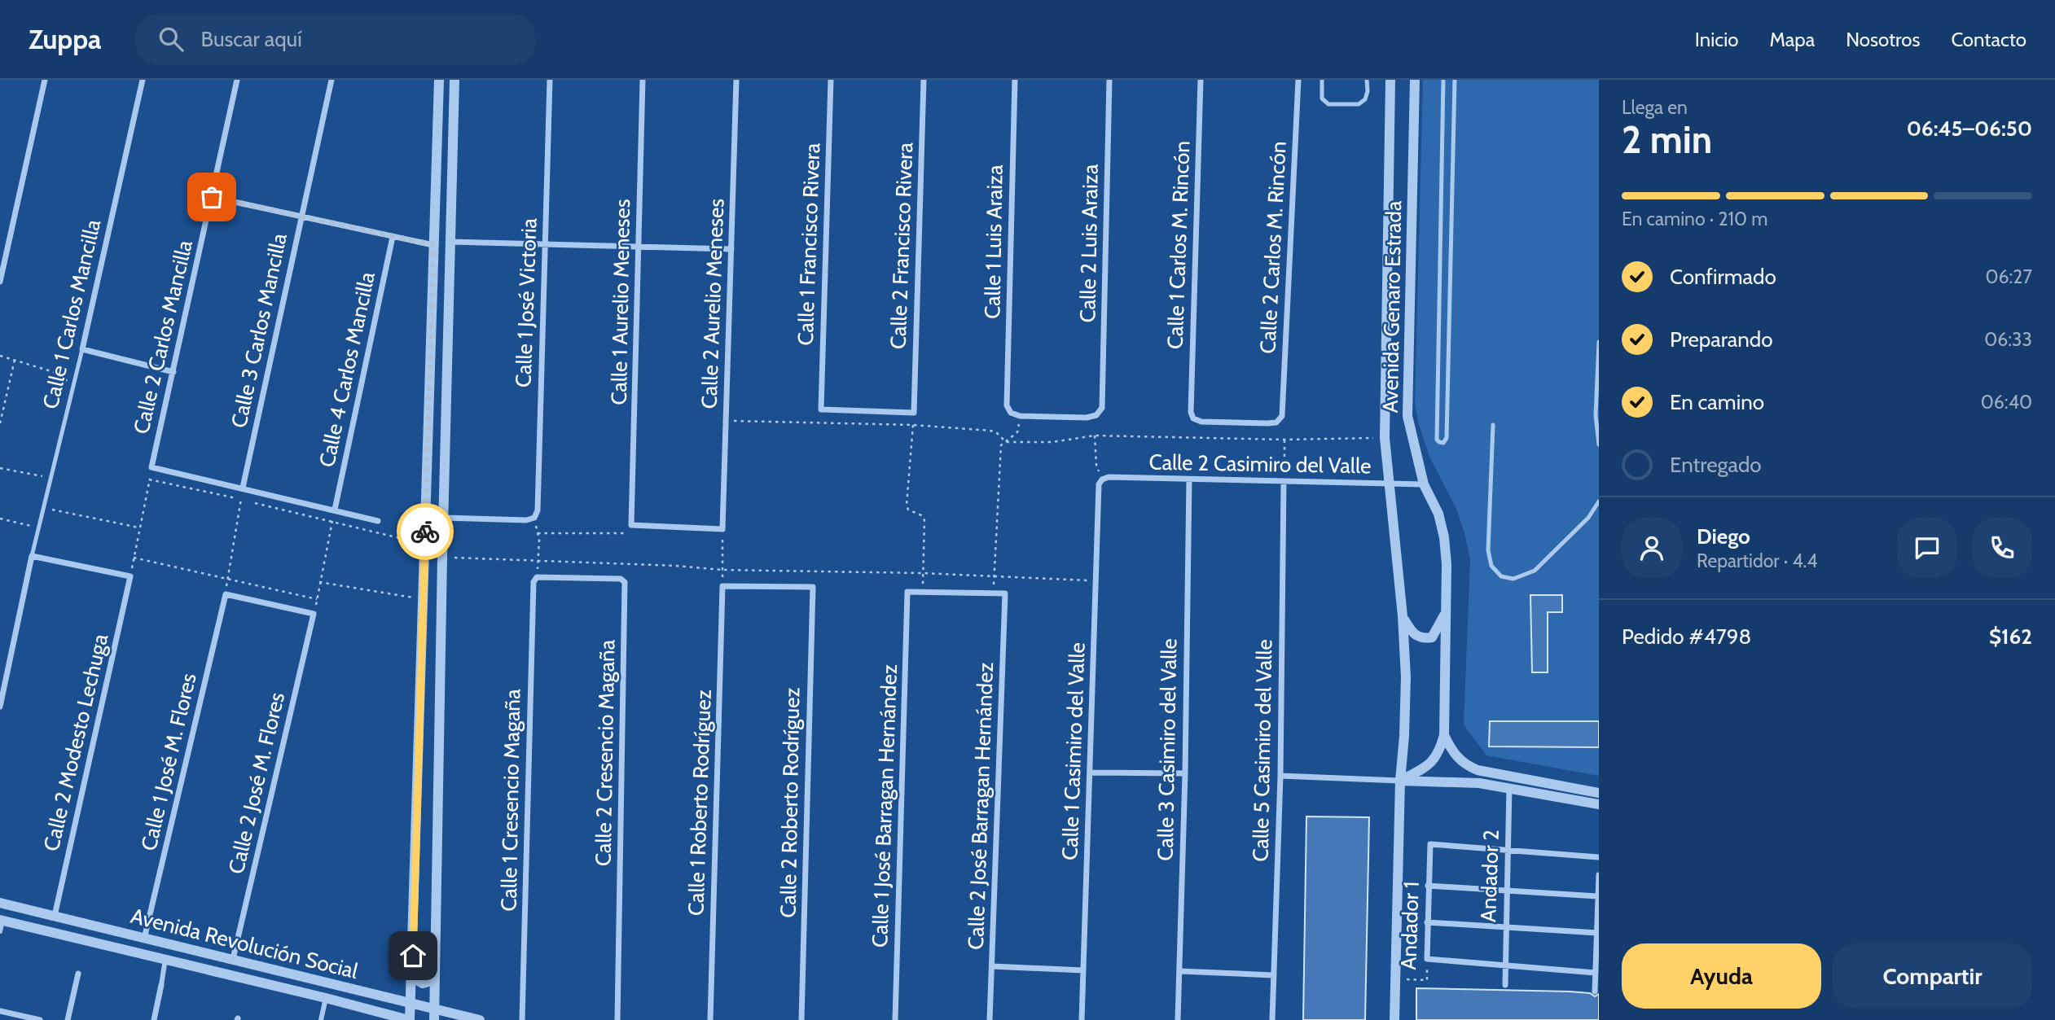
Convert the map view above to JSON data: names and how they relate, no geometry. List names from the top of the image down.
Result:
{
  "streets": {
    "street": [
      "Calle 1 Luis Araiza",
      "Calle 2 Luis Araiza",
      "Calle 1 Francisco Rivera",
      "Calle 1 Carlos M. Rincón",
      "Calle 2 Francisco Rivera",
      "Calle 2 Carlos M. Rincón",
      "Calle 1 Aurelio Meneses",
      "Calle 1 José Victoria",
      "Calle 2 Aurelio Meneses",
      "Avenida Genaro Estrada",
      "Calle 1 Carlos Mancilla",
      "Calle 3 Carlos Mancilla",
      "Calle 2 Carlos Mancilla",
      "Calle 4 Carlos Mancilla",
      "Calle 2 Casimiro del Valle",
      "Calle 2 Modesto Lechuga",
      "Calle 3 Casimiro del Valle",
      "Calle 5 Casimiro del Valle",
      "Calle 1 Casimiro del Valle",
      "Calle 2 Cresencio Magaña",
      "Calle 1 José M. Flores",
      "Calle 2 José M. Flores",
      "Calle 1 Cresencio Magaña",
      "Calle 1 Roberto Rodríguez",
      "Calle 2 Roberto Rodríguez",
      "Calle 1 José Barragan Hernández",
      "Calle 2 José Barragan Hernández",
      "Andador 2",
      "Andador 1",
      "Avenida Revolución Social"
    ]
  },
  "crossings": [
    ["Calle 1 Luis Araiza", "Calle 2 Luis Araiza"],
    ["Calle 1 Francisco Rivera", "Calle 2 Francisco Rivera"],
    ["Calle 1 Carlos M. Rincón", "Calle 2 Carlos M. Rincón"],
    ["Avenida Genaro Estrada", "Calle 2 Casimiro del Valle"],
    ["Avenida Genaro Estrada", "Andador 1"],
    ["Calle 2 Casimiro del Valle", "Calle 3 Casimiro del Valle"],
    ["Calle 2 Casimiro del Valle", "Calle 5 Casimiro del Valle"],
    ["Calle 2 Casimiro del Valle", "Calle 1 Casimiro del Valle"],
    ["Calle 2 Modesto Lechuga", "Avenida Revolución Social"],
    ["Calle 2 Cresencio Magaña", "Calle 1 Cresencio Magaña"],
    ["Calle 1 José M. Flores", "Avenida Revolución Social"],
    ["Calle 2 José M. Flores", "Avenida Revolución Social"],
    ["Calle 1 Roberto Rodríguez", "Calle 2 Roberto Rodríguez"],
    ["Andador 2", "Andador 1"]
  ],
  "page": {
    "header": "Zuppa",
    "search": "Buscar aquí",
    "nav": [
      "Inicio",
      "Mapa",
      "Nosotros",
      "Contacto"
    ],
    "heading": ["2 min", "Llega en", "06:45–06:50"],
    "panel": [
      "Diego",
      "Repartidor · 4.4",
      "Pedido #4798",
      "$162"
    ],
    "bar": "En camino · 210 m",
    "list": [
      ["Confirmado", "06:27"],
      ["Preparando", "06:33"],
      ["En camino", "06:40"],
      "Entregado"
    ],
    "buttons": ["Ayuda", "Compartir"]
  }
}
